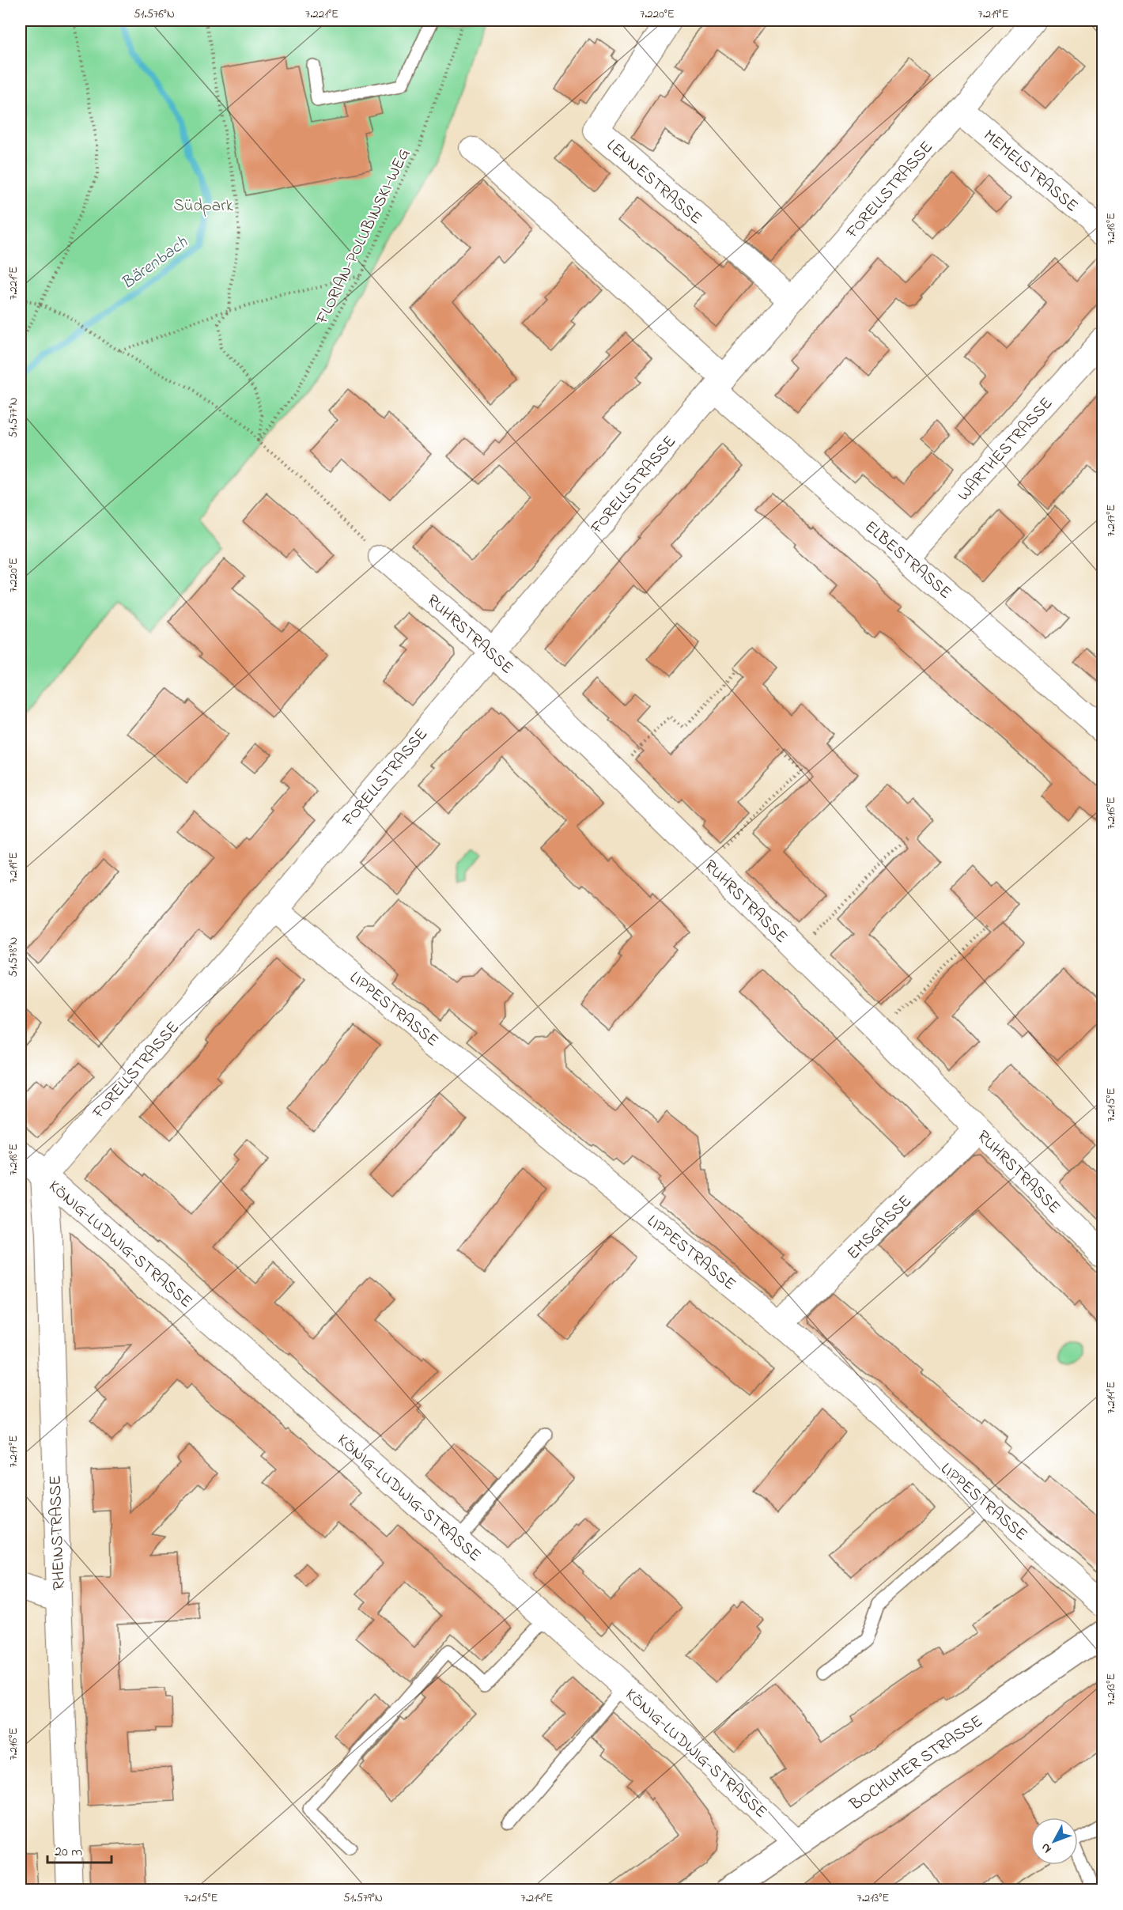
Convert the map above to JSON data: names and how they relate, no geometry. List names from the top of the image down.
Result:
{
  "streets": {
    "main road": ["BOCHUMER STRASSE"],
    "street": [
      "MEMELSTRASSE",
      "LENNESTRASSE",
      "FORELLSTRASSE",
      "WARTHESTRASSE",
      "ELBESTRASSE",
      "RUHRSTRASSE",
      "LIPPESTRASSE",
      "EMSGASSE",
      "KÖNIG-LUDWIG-STRASSE",
      "RHEINSTRASSE"
    ],
    "path": ["FLORIAN-POLUBINSKI-WEG"]
  },
  "crossings": [
    ["MEMELSTRASSE", "FORELLSTRASSE"],
    ["LENNESTRASSE", "FORELLSTRASSE"],
    ["FORELLSTRASSE", "ELBESTRASSE"],
    ["FORELLSTRASSE", "RUHRSTRASSE"],
    ["FORELLSTRASSE", "LIPPESTRASSE"],
    ["FORELLSTRASSE", "KÖNIG-LUDWIG-STRASSE"],
    ["FORELLSTRASSE", "RHEINSTRASSE"],
    ["WARTHESTRASSE", "ELBESTRASSE"],
    ["RUHRSTRASSE", "EMSGASSE"],
    ["LIPPESTRASSE", "EMSGASSE"],
    ["KÖNIG-LUDWIG-STRASSE", "RHEINSTRASSE"],
    ["KÖNIG-LUDWIG-STRASSE", "BOCHUMER STRASSE"]
  ],
  "water": ["Bärenbach"],
  "parks": ["Südpark"],
  "scale_bar": "20 m",
  "north": "bottom left",
  "coordinates": [
    "51.576°N",
    "7.221°E",
    "7.220°E",
    "7.219°E",
    "7.218°E",
    "51.577°N",
    "7.217°E",
    "7.216°E",
    "51.578°N",
    "7.215°E",
    "7.214°E",
    "7.213°E",
    "51.579°N"
  ]
}
